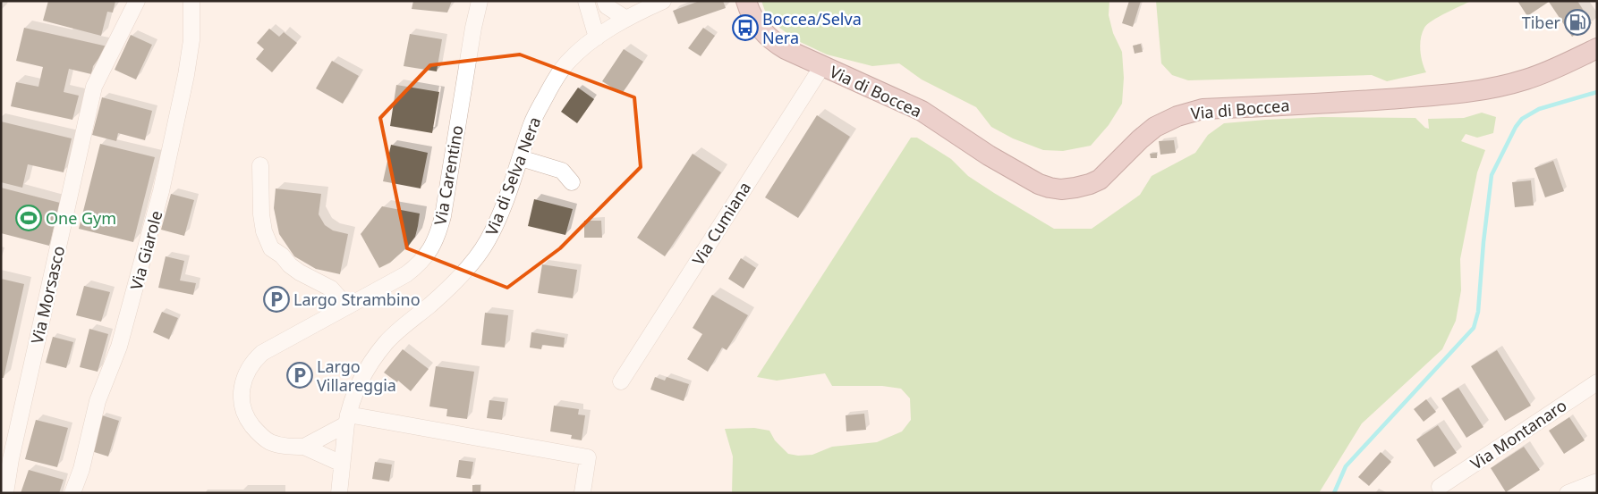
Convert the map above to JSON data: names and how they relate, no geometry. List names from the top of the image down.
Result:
{
  "streets": {
    "main road": ["Via di Boccea"],
    "street": [
      "Via Carentino",
      "Via di Selva Nera",
      "Via Cumiana",
      "Via Giarole",
      "Via Morsasco",
      "Via Montanaro"
    ]
  },
  "crossings": [
    ["Via di Boccea", "Via Cumiana"],
    ["Via Carentino", "Via di Selva Nera"]
  ],
  "places": {
    "fuel station": ["Tiber"],
    "bus stop": ["Boccea/Selva Nera"],
    "sports": ["One Gym"],
    "parking": ["Largo Strambino", "Largo Villareggia"]
  }
}
